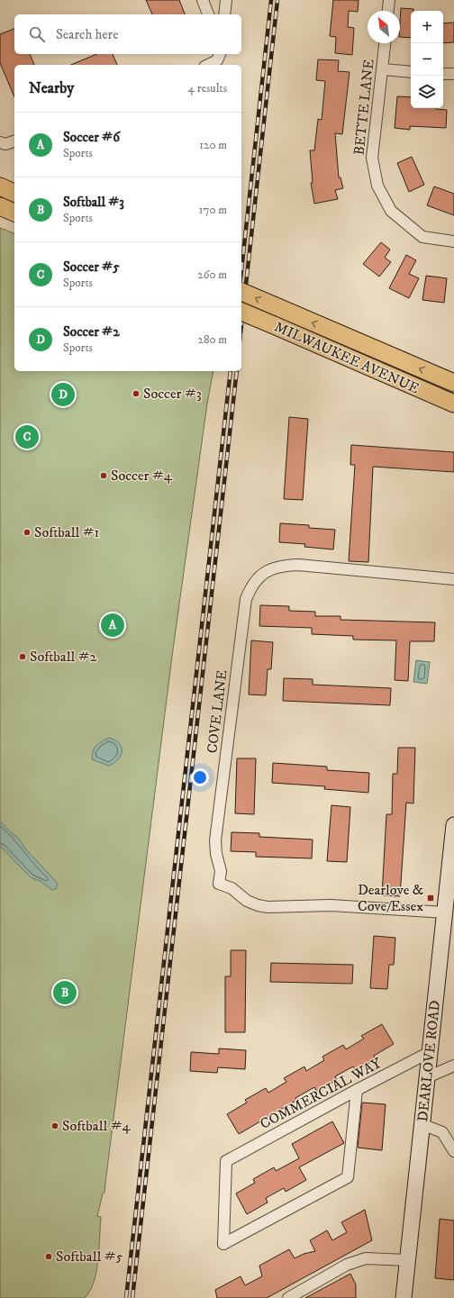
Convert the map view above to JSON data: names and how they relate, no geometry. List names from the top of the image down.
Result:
{
  "streets": {
    "main road": ["MILWAUKEE AVENUE", "DEARLOVE ROAD"],
    "street": ["BETTE LANE", "COVE LANE", "COMMERCIAL WAY"]
  },
  "crossings": [
    ["COVE LANE", "DEARLOVE ROAD"],
    ["DEARLOVE ROAD", "COMMERCIAL WAY"]
  ],
  "places": {
    "other": [
      "Soccer #3",
      "Soccer #4",
      "Softball #1",
      "Softball #2",
      "Softball #4",
      "Softball #5"
    ],
    "transit": ["Dearlove & Cove/Essex"]
  },
  "north": "top left",
  "page": {
    "map_buttons": ["+", "−"],
    "search": "Search here",
    "heading": ["Nearby", "4 results"],
    "list": [
      {
        "mark": "A",
        "name": "Soccer #6",
        "note": "Sports",
        "value": "120 m"
      },
      {
        "mark": "B",
        "name": "Softball #3",
        "note": "Sports",
        "value": "170 m"
      },
      {
        "mark": "C",
        "name": "Soccer #5",
        "note": "Sports",
        "value": "260 m"
      },
      {
        "mark": "D",
        "name": "Soccer #2",
        "note": "Sports",
        "value": "280 m"
      }
    ],
    "pins": [
      "D",
      "C",
      "A",
      "B"
    ]
  }
}
